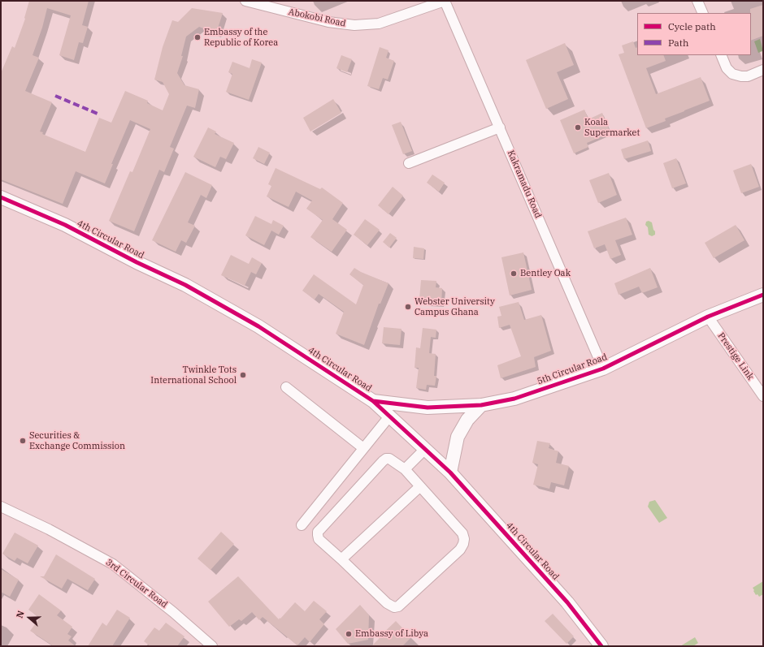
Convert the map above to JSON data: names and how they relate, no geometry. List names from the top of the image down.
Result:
{
  "streets": {
    "street": [
      "Abokobi Road",
      "Kakramadu Road",
      "4th Circular Road",
      "Prestige Link",
      "5th Circular Road",
      "3rd Circular Road"
    ]
  },
  "crossings": [
    ["Abokobi Road", "Kakramadu Road"],
    ["Kakramadu Road", "5th Circular Road"],
    ["4th Circular Road", "5th Circular Road"],
    ["Prestige Link", "5th Circular Road"]
  ],
  "places": [
    "Embassy of the Republic of Korea",
    "Koala Supermarket",
    "Bentley Oak",
    "Webster University Campus Ghana",
    "Twinkle Tots International School",
    "Securities & Exchange Commission",
    "Embassy of Libya"
  ],
  "legend": ["Cycle path", "Path"],
  "north": "left"
}
